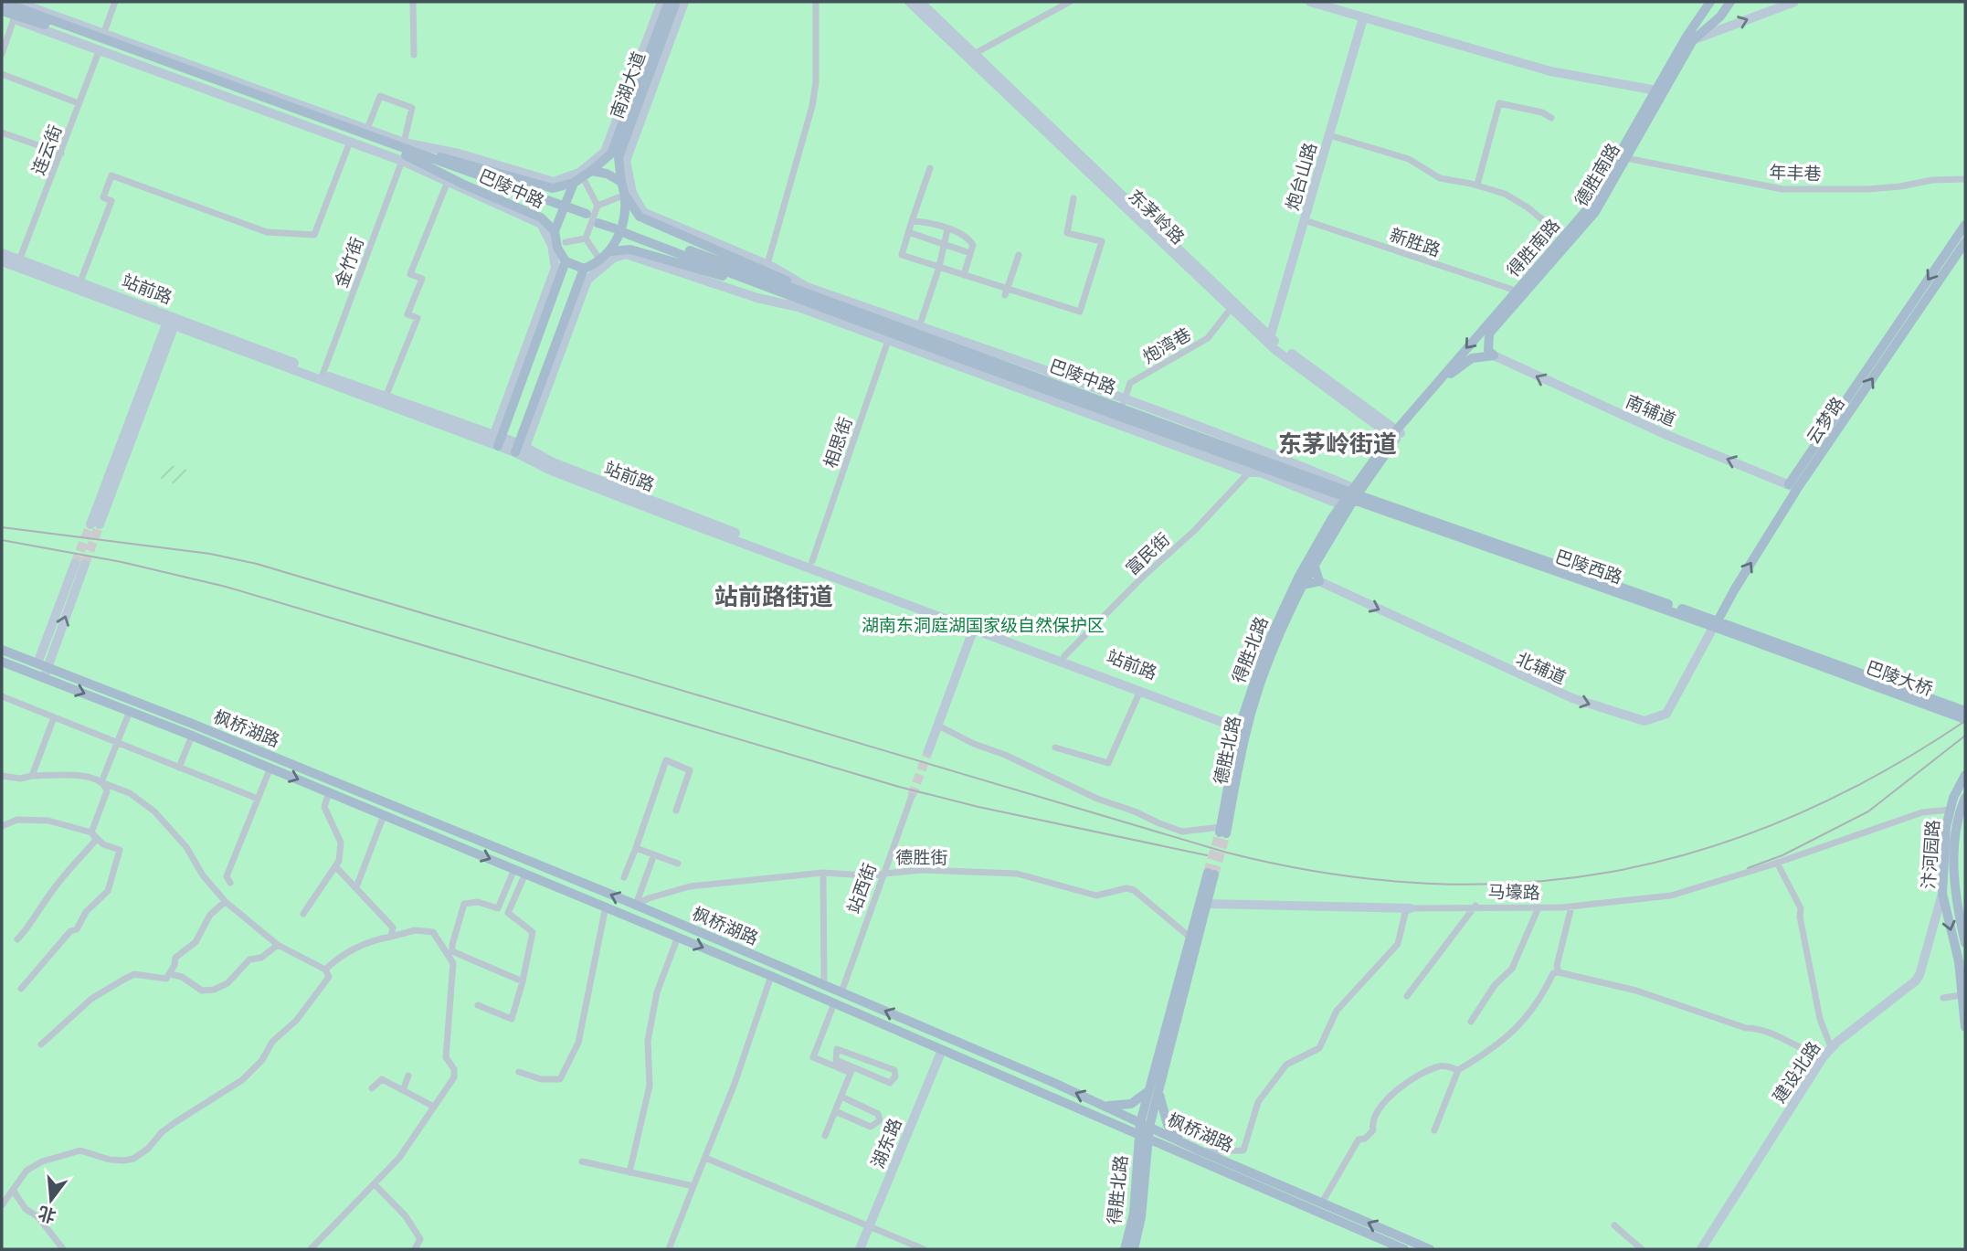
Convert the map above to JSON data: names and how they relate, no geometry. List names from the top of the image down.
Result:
{
  "streets": {
    "main road": [
      "南湖大道",
      "德胜南路",
      "炮台山路",
      "巴陵中路",
      "东茅岭路",
      "得胜南路",
      "站前路",
      "南辅道",
      "云梦路",
      "巴陵西路",
      "得胜北路",
      "北辅道",
      "巴陵大桥",
      "枫桥湖路",
      "德胜北路",
      "汴河园路",
      "建设北路",
      "湖东路"
    ],
    "street": [
      "连云街",
      "年丰巷",
      "新胜路",
      "金竹街",
      "炮湾巷",
      "相思街",
      "富民街",
      "德胜街",
      "站西街",
      "马壕路"
    ]
  },
  "crossings": [
    ["南湖大道", "巴陵中路"],
    ["连云街", "站前路"],
    ["年丰巷", "德胜南路"],
    ["德胜南路", "得胜南路"],
    ["德胜南路", "南辅道"],
    ["炮台山路", "东茅岭路"],
    ["炮台山路", "新胜路"],
    ["巴陵中路", "得胜南路"],
    ["巴陵中路", "金竹街"],
    ["巴陵中路", "炮湾巷"],
    ["巴陵中路", "相思街"],
    ["巴陵中路", "巴陵西路"],
    ["巴陵中路", "得胜北路"],
    ["东茅岭路", "得胜南路"],
    ["东茅岭路", "炮湾巷"],
    ["新胜路", "得胜南路"],
    ["得胜南路", "南辅道"],
    ["得胜南路", "巴陵西路"],
    ["得胜南路", "得胜北路"],
    ["得胜南路", "德胜北路"],
    ["金竹街", "站前路"],
    ["站前路", "相思街"],
    ["站前路", "富民街"],
    ["站前路", "得胜北路"],
    ["站前路", "德胜北路"],
    ["南辅道", "云梦路"],
    ["云梦路", "巴陵西路"],
    ["云梦路", "北辅道"],
    ["巴陵西路", "得胜北路"],
    ["巴陵西路", "北辅道"],
    ["巴陵西路", "巴陵大桥"],
    ["得胜北路", "枫桥湖路"],
    ["得胜北路", "德胜北路"],
    ["枫桥湖路", "德胜街"],
    ["枫桥湖路", "站西街"],
    ["枫桥湖路", "湖东路"],
    ["汴河园路", "马壕路"],
    ["汴河园路", "建设北路"],
    ["德胜街", "站西街"]
  ],
  "one_way": ["南辅道", "北辅道"],
  "districts": ["东茅岭街道", "站前路街道"],
  "parks": ["湖南东洞庭湖国家级自然保护区"],
  "north": "bottom"
}
